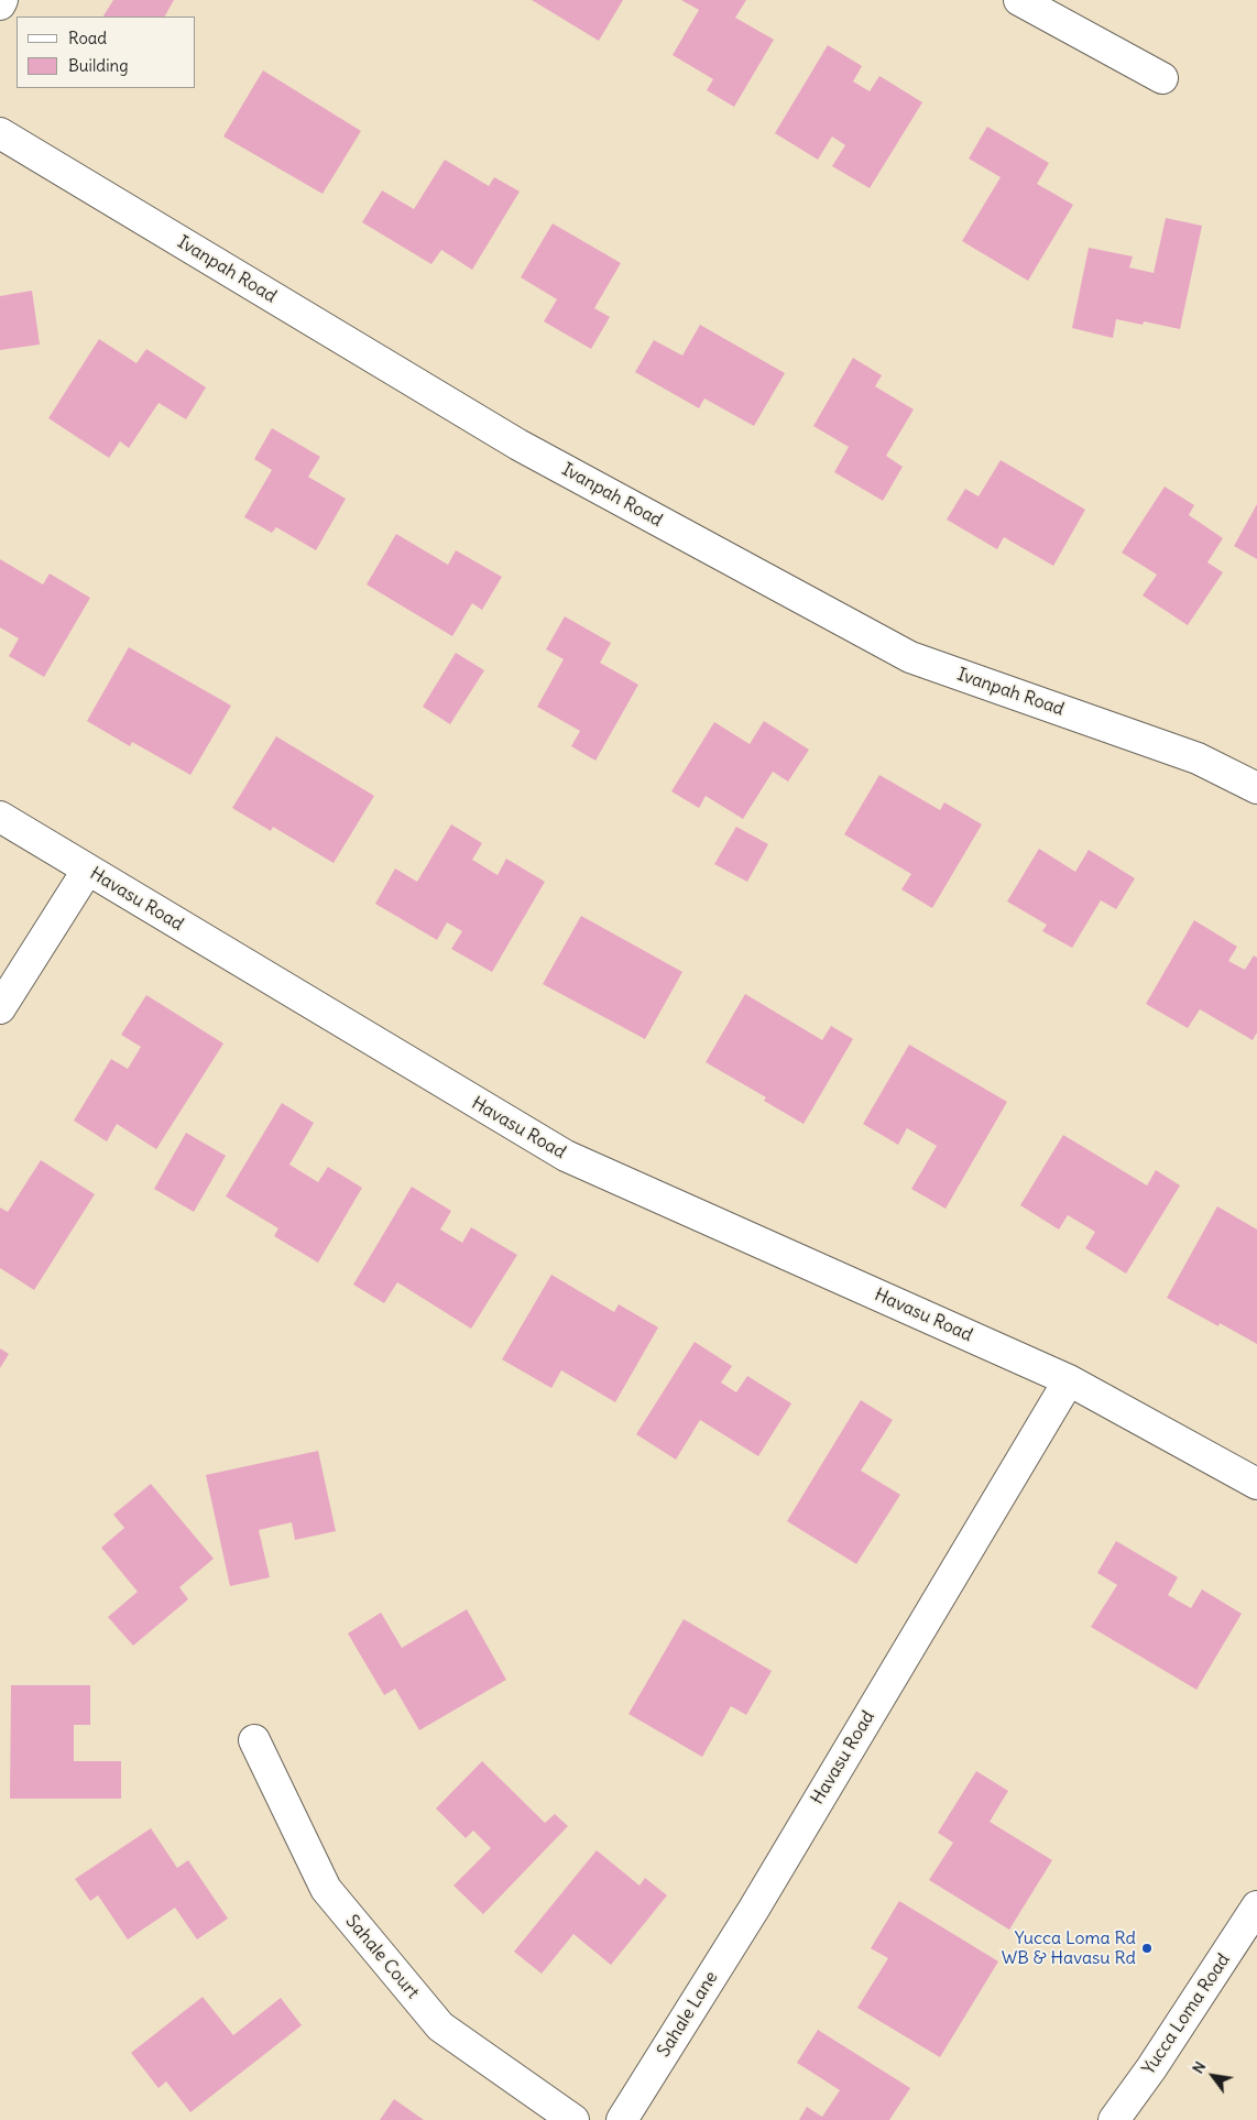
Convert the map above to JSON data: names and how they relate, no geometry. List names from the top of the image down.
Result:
{
  "streets": {
    "street": [
      "Ivanpah Road",
      "Havasu Road",
      "Sahale Court",
      "Sahale Lane",
      "Yucca Loma Road"
    ]
  },
  "crossings": [
    ["Havasu Road", "Sahale Lane"]
  ],
  "places": ["Yucca Loma Rd WB & Havasu Rd"],
  "legend": ["Road", "Building"],
  "north": "top left"
}
